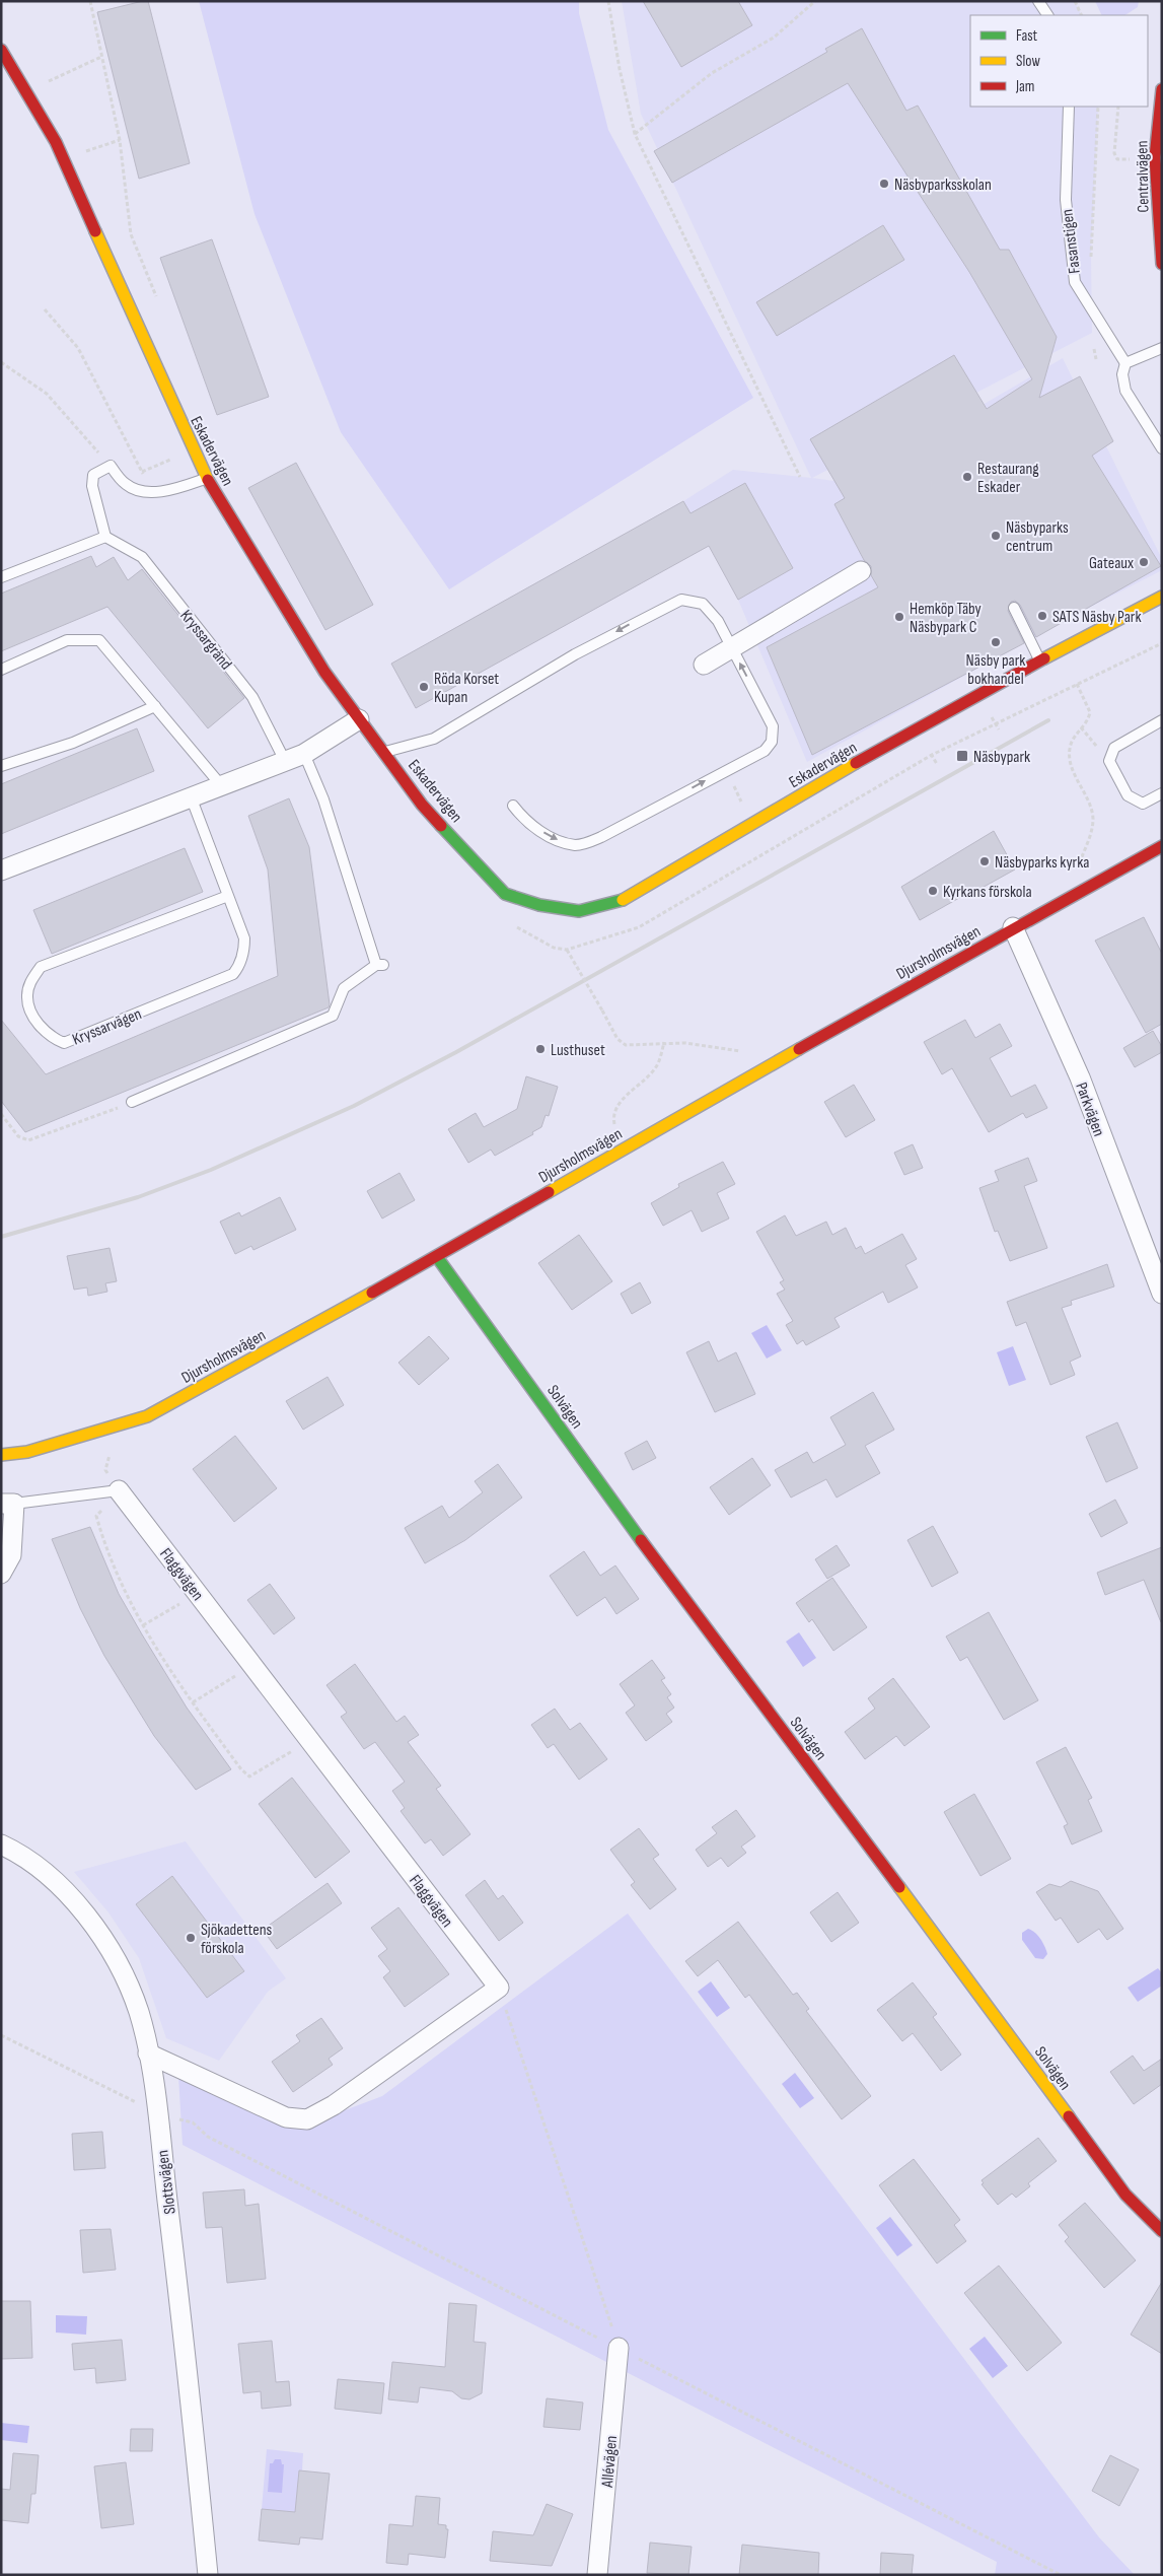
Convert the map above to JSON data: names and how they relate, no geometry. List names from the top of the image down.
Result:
{
  "streets": {
    "street": [
      "Centralvägen",
      "Eskadervägen",
      "Djursholmsvägen",
      "Parkvägen",
      "Solvägen",
      "Flaggvägen",
      "Slottsvägen",
      "Allévägen"
    ],
    "lane": ["Fasanstigen", "Kryssargränd", "Kryssarvägen"]
  },
  "crossings": [
    ["Djursholmsvägen", "Parkvägen"],
    ["Djursholmsvägen", "Solvägen"]
  ],
  "places": {
    "other": [
      "Näsbyparksskolan",
      "Restaurang Eskader",
      "Näsbyparks centrum",
      "Gateaux",
      "SATS Näsby Park",
      "Hemköp Täby Näsbypark C",
      "Näsby park bokhandel",
      "Röda Korset Kupan",
      "Näsbyparks kyrka",
      "Kyrkans förskola",
      "Lusthuset",
      "Sjökadettens förskola"
    ],
    "transit": ["Näsbypark"]
  },
  "legend": ["Fast", "Slow", "Jam"]
}
